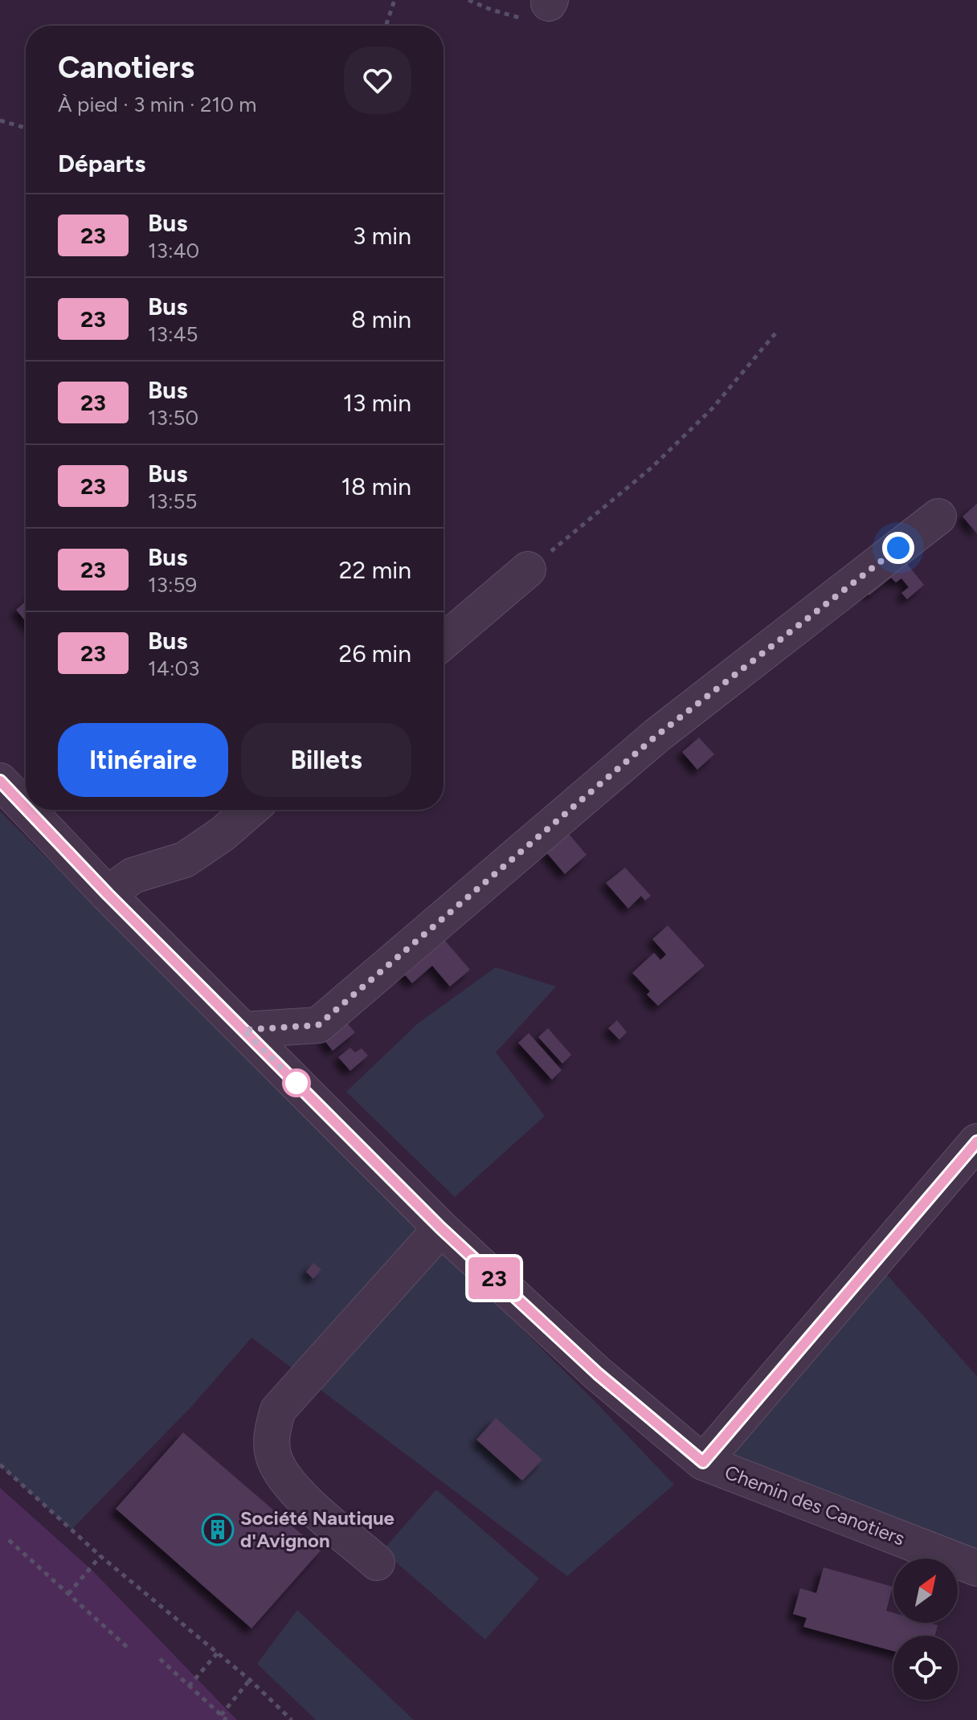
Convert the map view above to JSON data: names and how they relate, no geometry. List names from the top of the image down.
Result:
{
  "streets": {
    "street": ["Chemin des Canotiers"]
  },
  "places": {
    "building": ["Société Nautique d'Avignon"]
  },
  "lines": ["bus line 23"],
  "north": "top right",
  "page": {
    "on_map": "23",
    "heading": [
      ["Canotiers", "À pied · 3 min · 210 m"],
      "Départs"
    ],
    "list": [
      {
        "mark": "23",
        "name": "Bus",
        "note": "13:40",
        "value": "3 min"
      },
      {
        "mark": "23",
        "name": "Bus",
        "note": "13:45",
        "value": "8 min"
      },
      {
        "mark": "23",
        "name": "Bus",
        "note": "13:50",
        "value": "13 min"
      },
      {
        "mark": "23",
        "name": "Bus",
        "note": "13:55",
        "value": "18 min"
      },
      {
        "mark": "23",
        "name": "Bus",
        "note": "13:59",
        "value": "22 min"
      },
      {
        "mark": "23",
        "name": "Bus",
        "note": "14:03",
        "value": "26 min"
      }
    ],
    "buttons": ["Itinéraire", "Billets"]
  }
}
